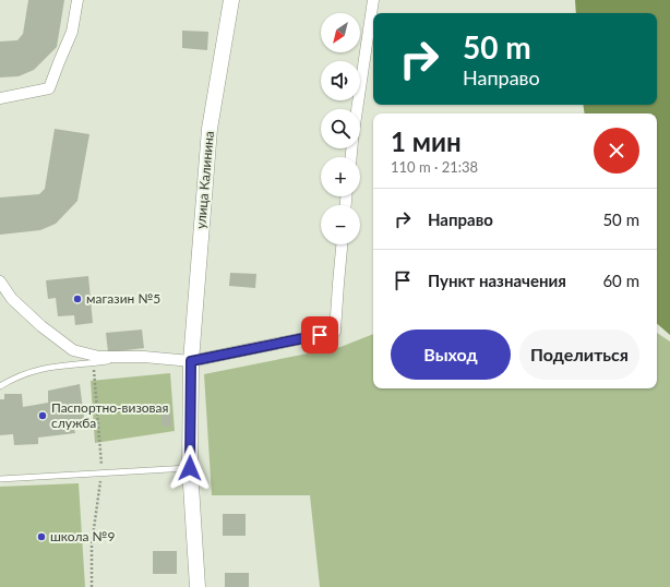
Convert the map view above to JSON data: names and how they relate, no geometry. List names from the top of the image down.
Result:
{
  "streets": {
    "main road": ["улица Калинина"]
  },
  "places": ["магазин №5", "Паспортно-визовая служба", "школа №9"],
  "north": "bottom left",
  "page": {
    "map_buttons": ["+", "−"],
    "turn": ["50 m", "Направо"],
    "heading": ["1 мин", "110 m · 21:38"],
    "list": [
      {
        "name": "Направо",
        "value": "50 m"
      },
      {
        "name": "Пункт назначения",
        "value": "60 m"
      }
    ],
    "buttons": ["Выход", "Поделиться"]
  }
}
